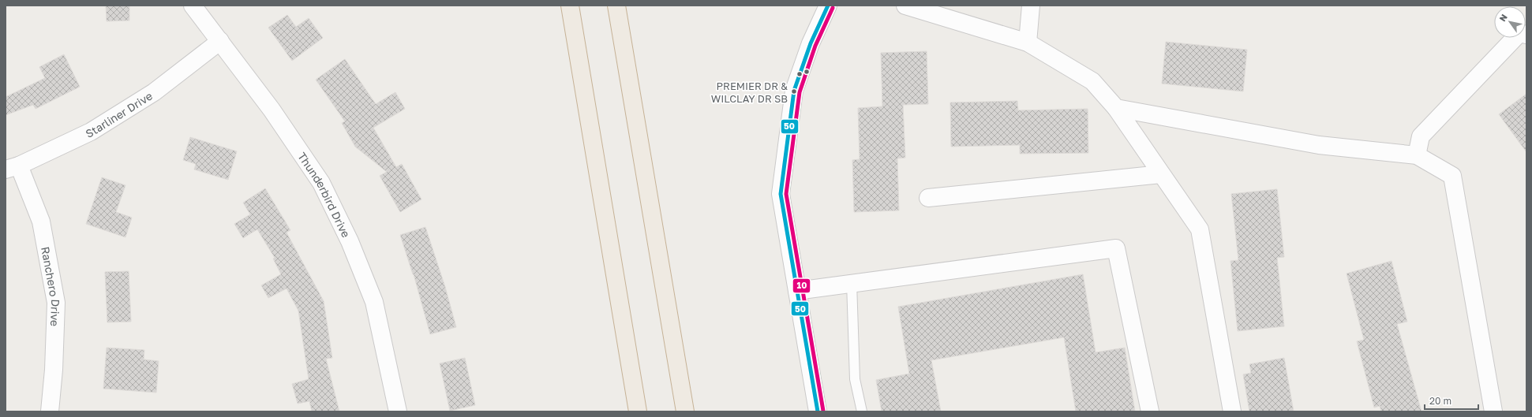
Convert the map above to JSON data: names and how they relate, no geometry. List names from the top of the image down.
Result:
{
  "streets": {
    "street": ["Starliner Drive", "Thunderbird Drive", "Ranchero Drive"]
  },
  "crossings": [
    ["Starliner Drive", "Thunderbird Drive"],
    ["Starliner Drive", "Ranchero Drive"]
  ],
  "places": ["PREMIER DR & WILCLAY DR SB"],
  "lines": ["transit line 50", "transit line 10"],
  "scale_bar": "20 m",
  "north": "top left"
}
